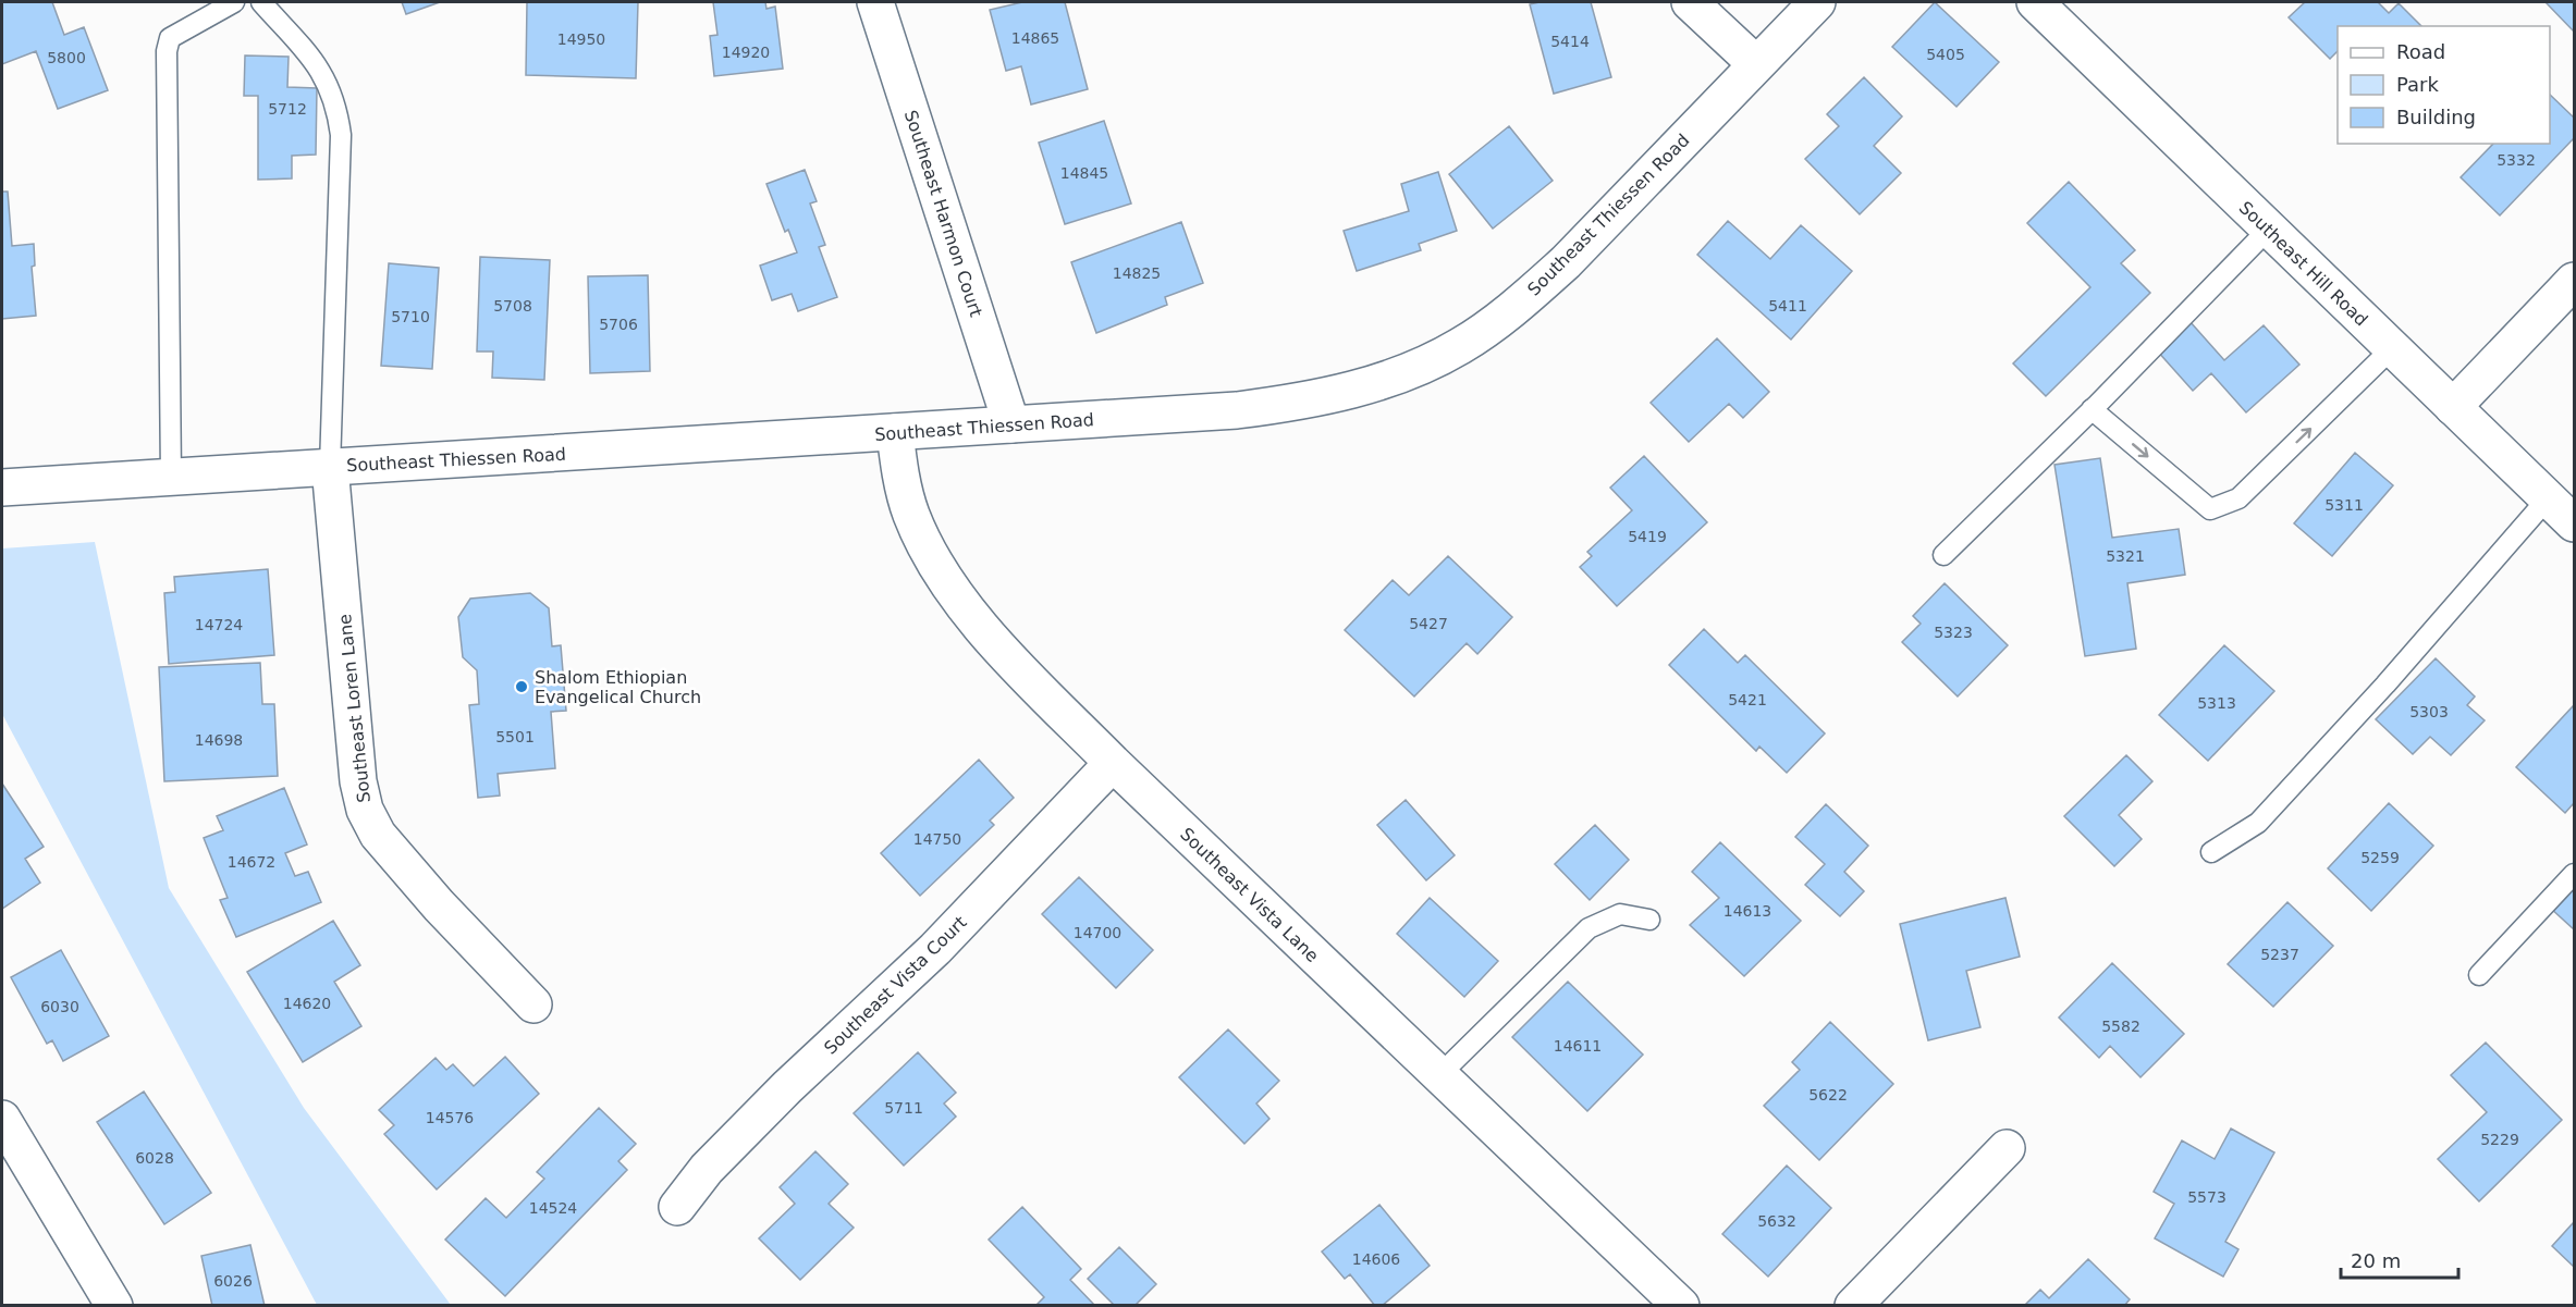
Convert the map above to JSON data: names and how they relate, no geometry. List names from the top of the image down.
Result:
{
  "streets": {
    "street": [
      "Southeast Harmon Court",
      "Southeast Thiessen Road",
      "Southeast Hill Road",
      "Southeast Loren Lane",
      "Southeast Vista Lane",
      "Southeast Vista Court"
    ]
  },
  "crossings": [
    ["Southeast Harmon Court", "Southeast Thiessen Road"],
    ["Southeast Thiessen Road", "Southeast Loren Lane"],
    ["Southeast Thiessen Road", "Southeast Vista Lane"],
    ["Southeast Vista Lane", "Southeast Vista Court"]
  ],
  "places": ["Shalom Ethiopian Evangelical Church"],
  "house_numbers": [
    "14865",
    "14950",
    "5414",
    "14920",
    "5405",
    "5800",
    "5712",
    "5332",
    "14845",
    "14825",
    "5708",
    "5411",
    "5710",
    "5706",
    "5311",
    "5419",
    "5321",
    "5427",
    "14724",
    "5323",
    "5421",
    "5313",
    "5303",
    "5501",
    "14698",
    "14750",
    "5259",
    "14672",
    "14613",
    "14700",
    "5237",
    "14620",
    "6030",
    "5582",
    "14611",
    "5622",
    "5711",
    "14576",
    "5229",
    "6028",
    "5573",
    "14524",
    "5632",
    "14606",
    "6026"
  ],
  "legend": ["Road", "Park", "Building"],
  "scale_bar": "20 m"
}
